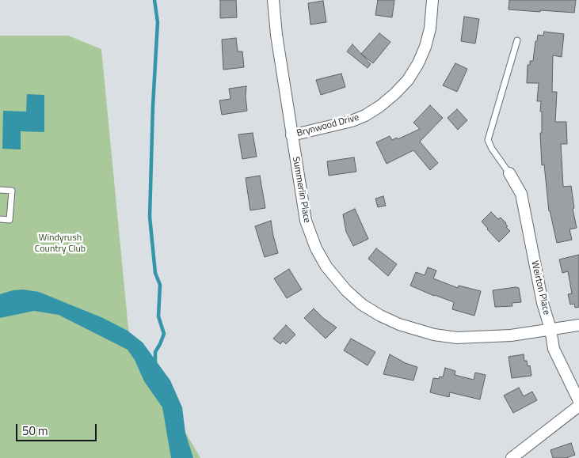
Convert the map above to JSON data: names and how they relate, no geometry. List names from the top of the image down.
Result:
{
  "streets": {
    "street": ["Brynwood Drive", "Summerlin Place", "Weirton Place"]
  },
  "crossings": [
    ["Brynwood Drive", "Summerlin Place"],
    ["Summerlin Place", "Weirton Place"]
  ],
  "parks": ["Windyrush Country Club"],
  "scale_bar": "50 m"
}
